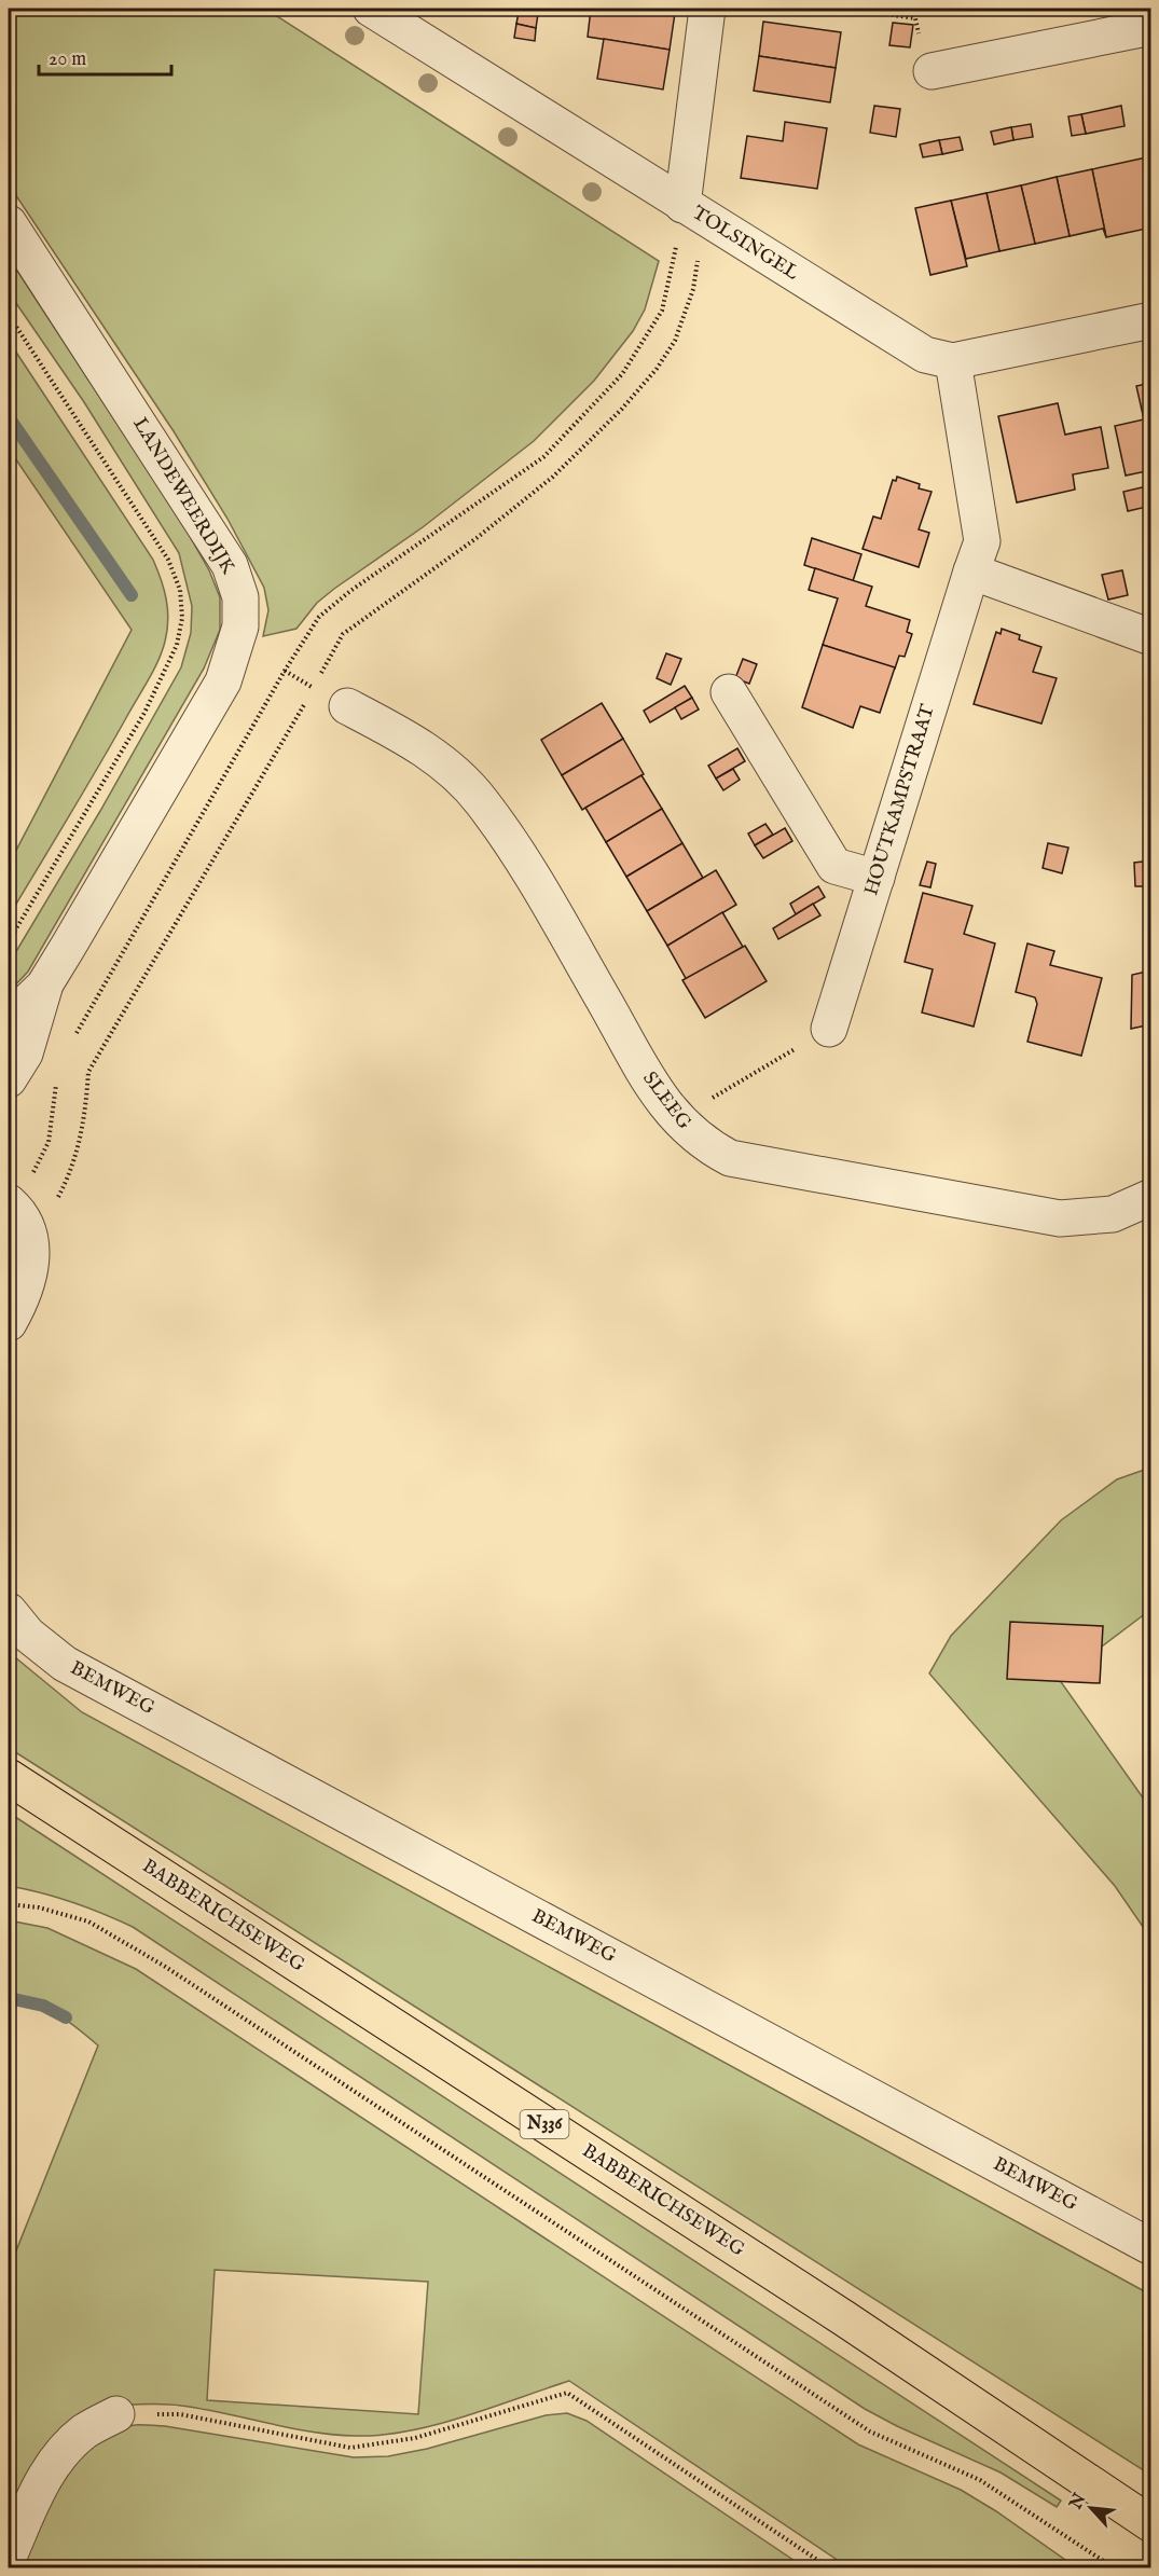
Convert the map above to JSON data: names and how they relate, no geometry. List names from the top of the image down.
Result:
{
  "streets": {
    "main road": ["BABBERICHSEWEG", "N336"],
    "street": [
      "TOLSINGEL",
      "LANDEWEERDIJK",
      "HOUTKAMPSTRAAT",
      "SLEEG",
      "BEMWEG"
    ]
  },
  "crossings": [
    ["TOLSINGEL", "HOUTKAMPSTRAAT"]
  ],
  "scale_bar": "20 m",
  "north": "top left"
}
